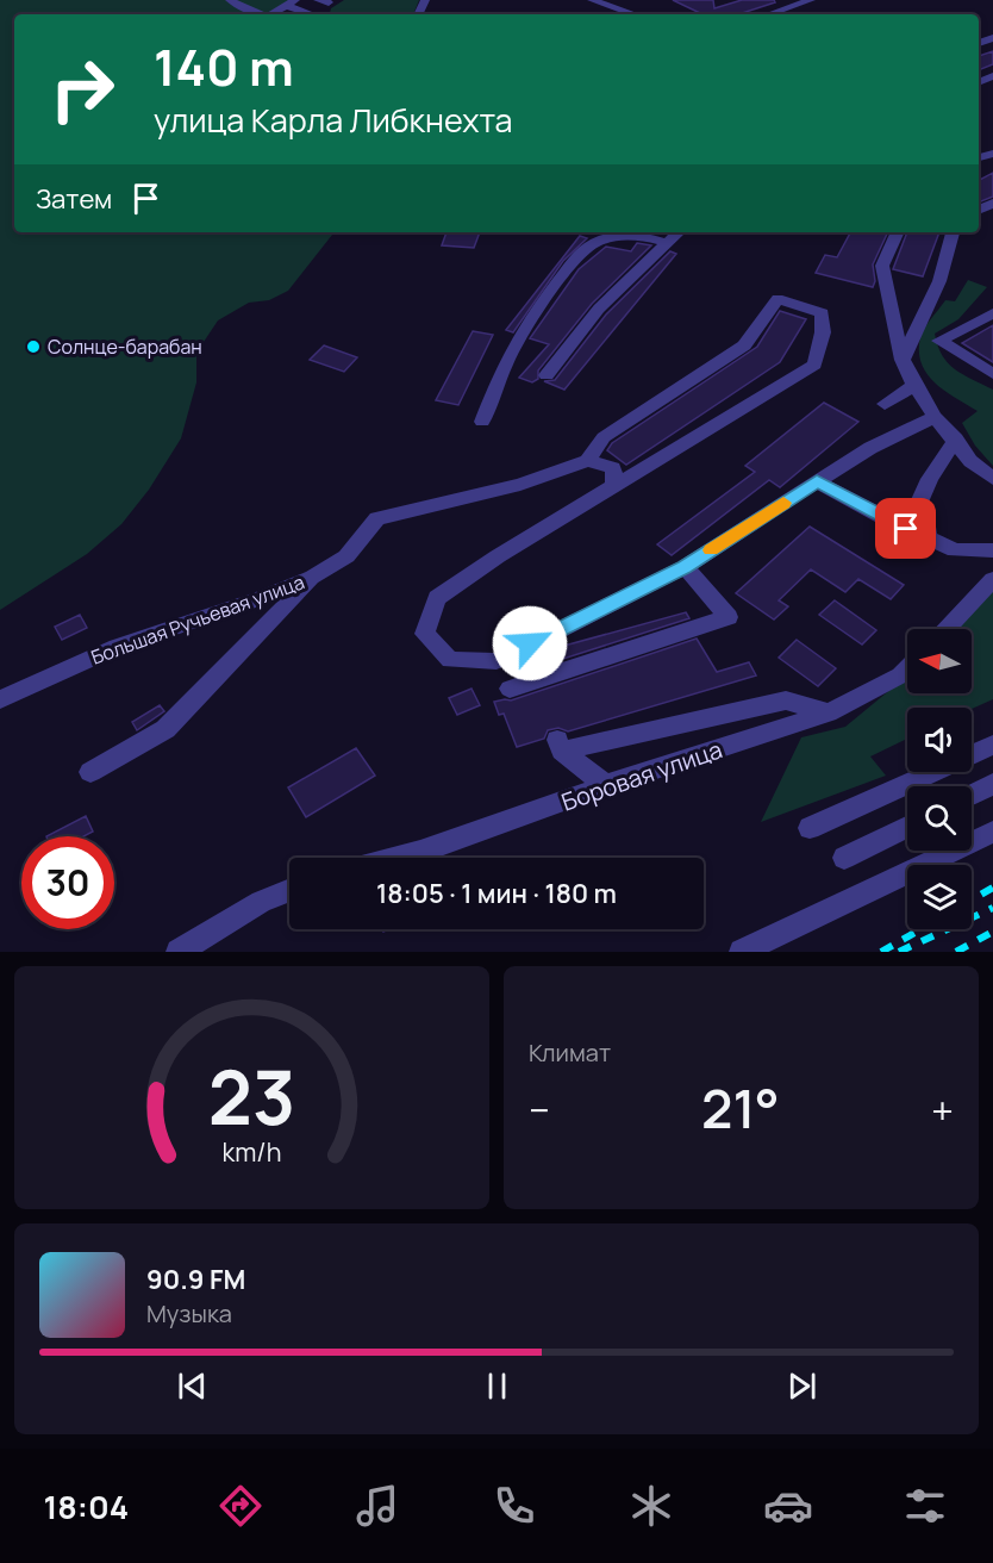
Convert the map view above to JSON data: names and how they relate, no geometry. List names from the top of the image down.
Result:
{
  "streets": {
    "street": ["Большая Ручьевая улица", "Боровая улица"]
  },
  "places": ["Солнце-барабан"],
  "north": "left",
  "page": {
    "turn": ["140 m", "улица Карла Либкнехта"],
    "then": "Затем",
    "limit": "30",
    "trip": "18:05 · 1 мин · 180 m",
    "tile": "Климат",
    "heat": ["−", "21°", "+"],
    "song": ["90.9 FM", "Музыка"],
    "tabs": "18:04",
    "gauge": ["23", "km/h"]
  }
}
